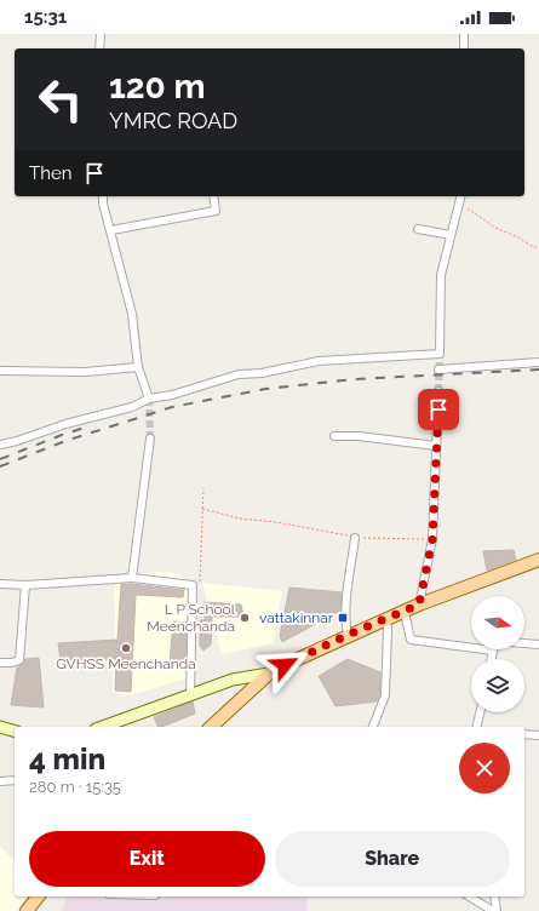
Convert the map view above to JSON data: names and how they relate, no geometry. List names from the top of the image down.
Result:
{
  "places": {
    "other": ["L P School Meenchanda", "GVHSS Meenchanda"],
    "transit": ["vattakinnar"]
  },
  "north": "right",
  "page": {
    "status": "15:31",
    "turn": ["120 m", "YMRC ROAD"],
    "then": "Then",
    "heading": ["4 min", "280 m · 15:35"],
    "buttons": ["Exit", "Share"]
  }
}
